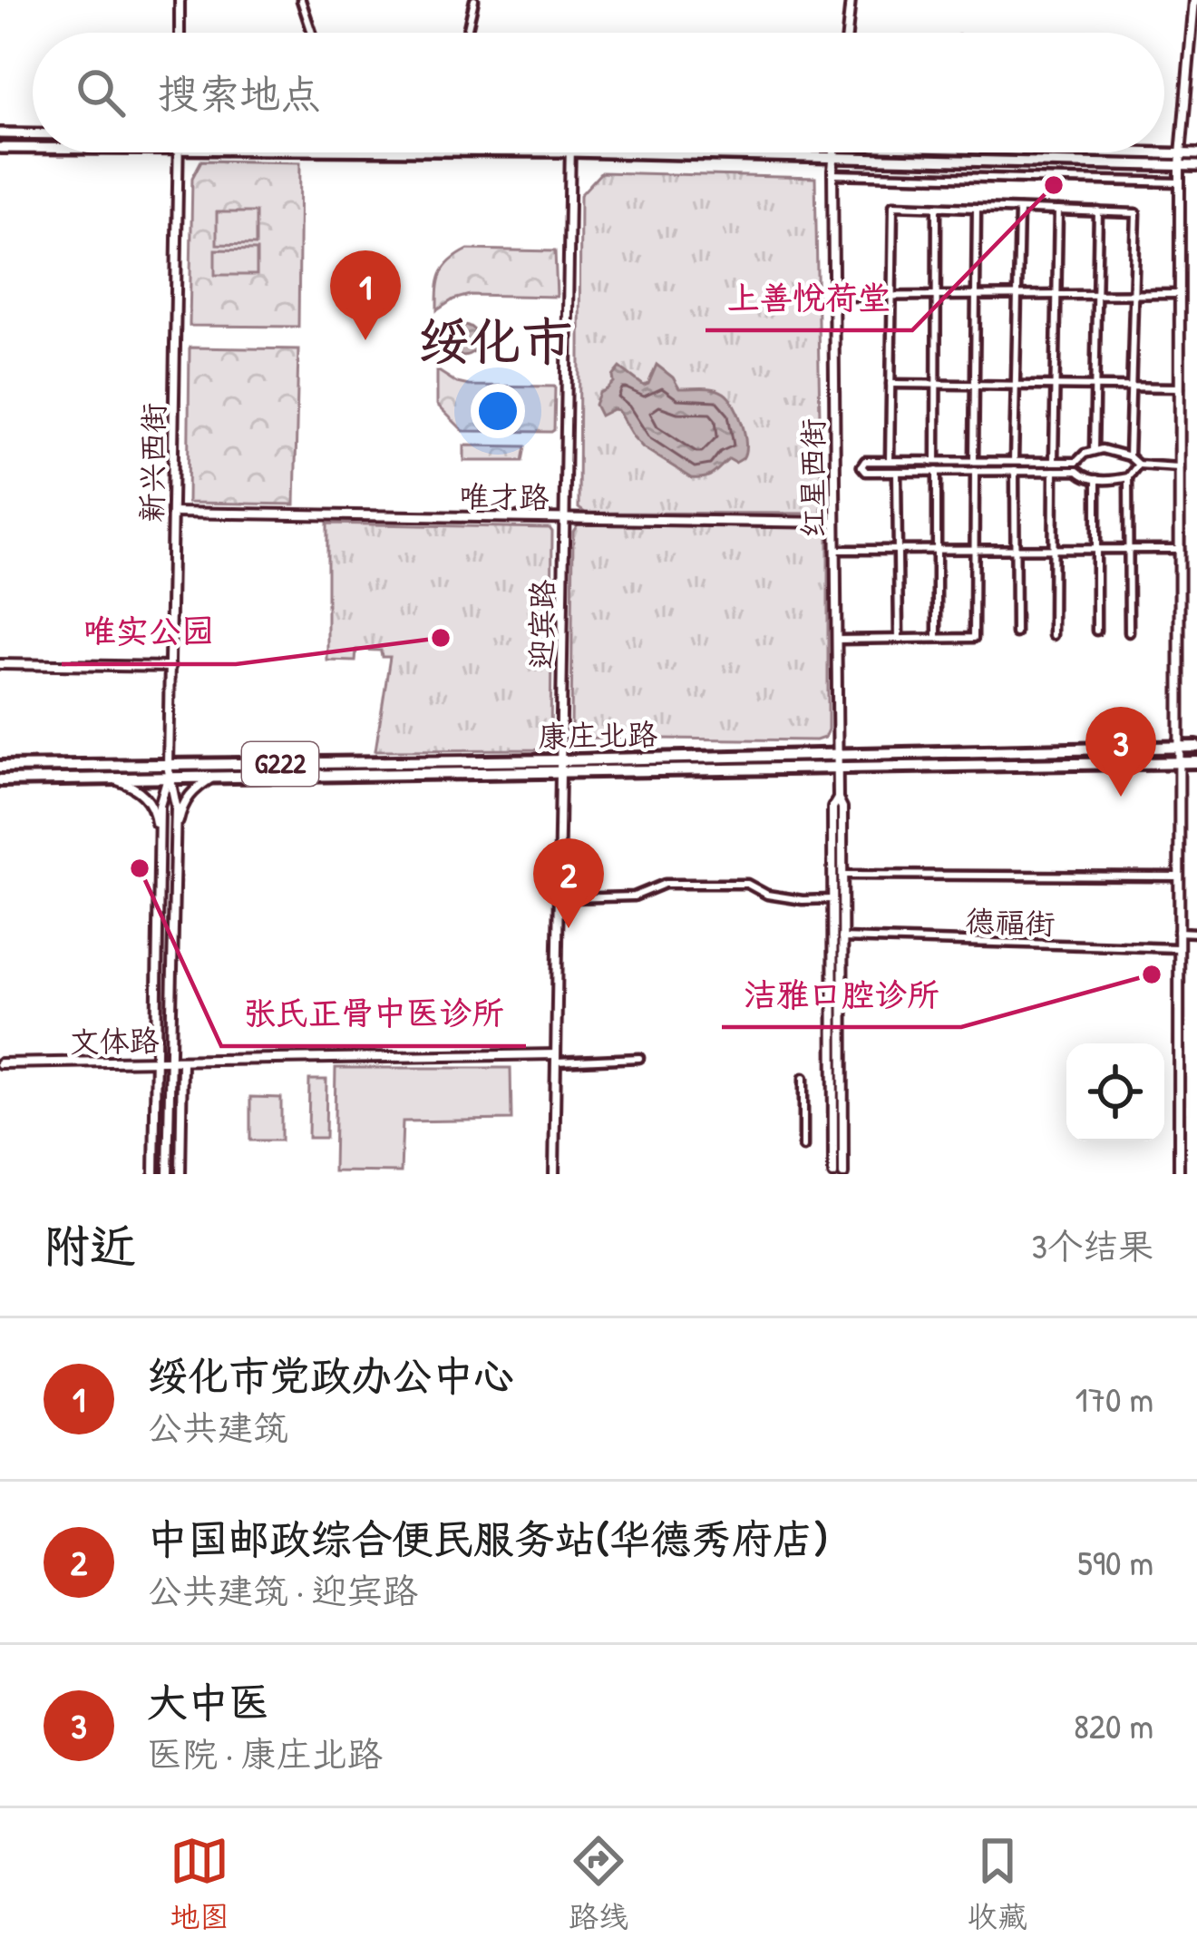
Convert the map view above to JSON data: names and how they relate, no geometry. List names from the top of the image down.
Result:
{
  "streets": {
    "highway": ["康庄北路", "G222"],
    "main road": [
      "新兴西街",
      "红星西街",
      "唯才路",
      "迎宾路",
      "文体路"
    ],
    "street": ["德福街"]
  },
  "crossings": [
    ["新兴西街", "唯才路"],
    ["新兴西街", "康庄北路"],
    ["新兴西街", "文体路"],
    ["红星西街", "唯才路"],
    ["红星西街", "康庄北路"],
    ["红星西街", "德福街"],
    ["唯才路", "迎宾路"],
    ["迎宾路", "康庄北路"],
    ["迎宾路", "文体路"]
  ],
  "districts": ["绥化市"],
  "places": [
    "上善悦荷堂",
    "唯实公园",
    "张氏正骨中医诊所",
    "洁雅口腔诊所"
  ],
  "page": {
    "search": "搜索地点",
    "pins": ["1", "3", "2"],
    "heading": ["附近", "3个结果"],
    "list": [
      {
        "mark": "1",
        "name": "绥化市党政办公中心",
        "note": "公共建筑",
        "value": "170 m"
      },
      {
        "mark": "2",
        "name": "中国邮政综合便民服务站(华德秀府店)",
        "note": "公共建筑 · 迎宾路",
        "value": "590 m"
      },
      {
        "mark": "3",
        "name": "大中医",
        "note": "医院 · 康庄北路",
        "value": "820 m"
      }
    ],
    "nav": ["地图", "路线", "收藏"]
  }
}
